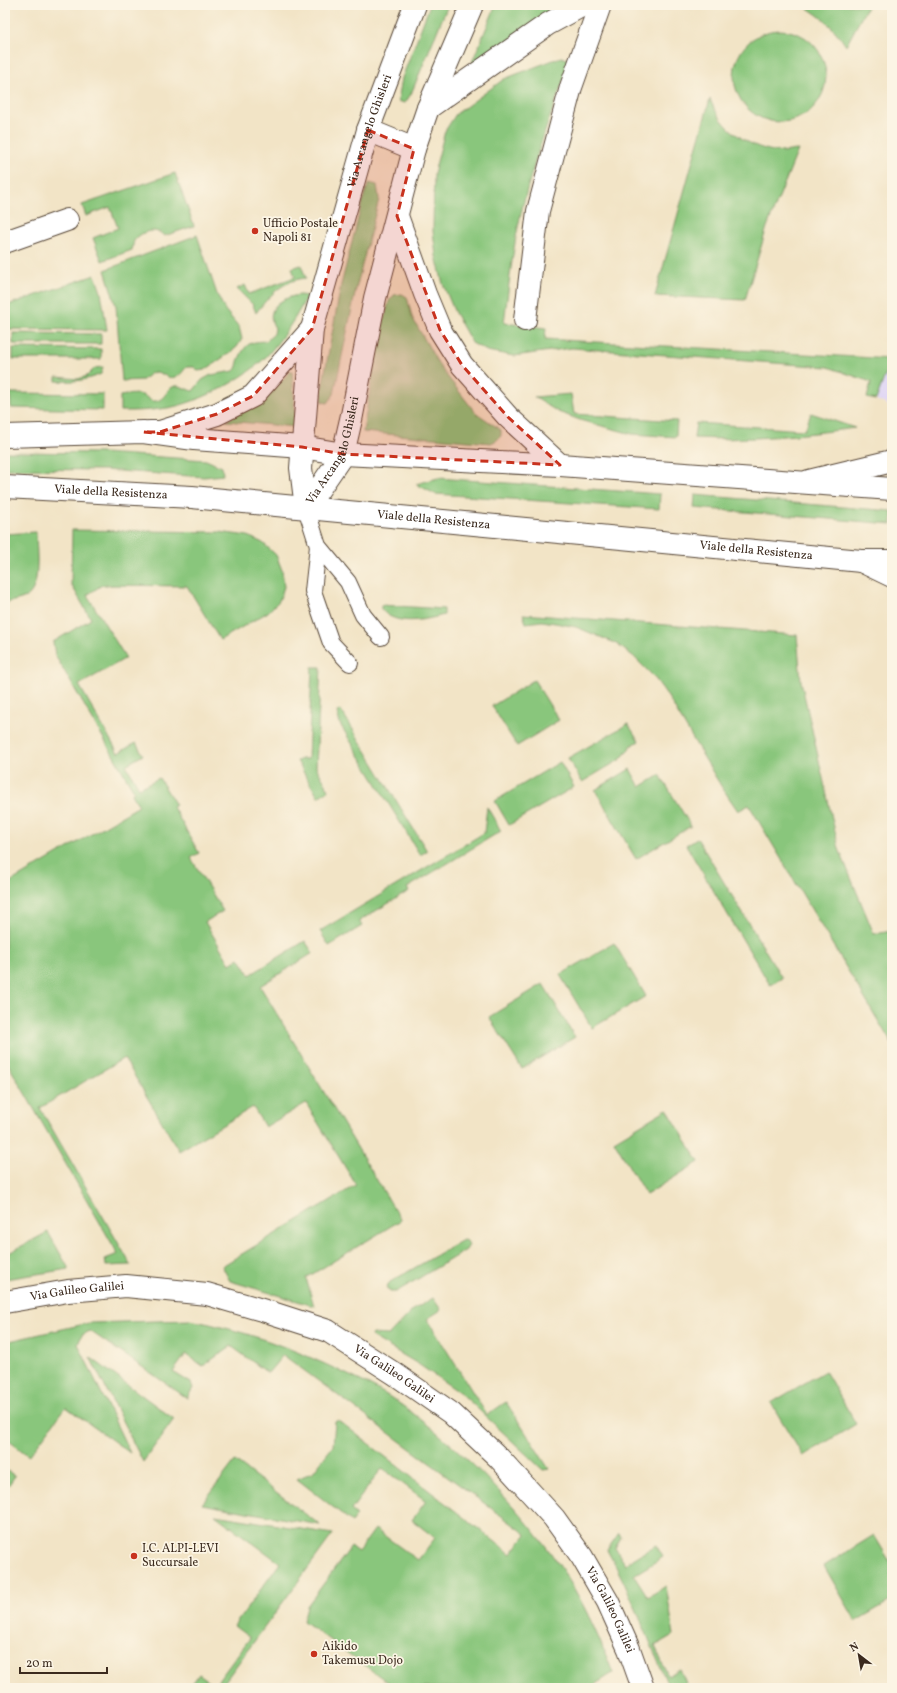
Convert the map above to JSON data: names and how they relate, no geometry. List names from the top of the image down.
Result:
{
  "streets": {
    "street": ["Via Arcangelo Ghisleri", "Viale della Resistenza", "Via Galileo Galilei"]
  },
  "crossings": [
    ["Via Arcangelo Ghisleri", "Viale della Resistenza"]
  ],
  "places": ["Ufficio Postale Napoli 81", "I.C. ALPI-LEVI Succursale", "Aikido Takemusu Dojo"],
  "scale_bar": "20 m",
  "north": "top left"
}
